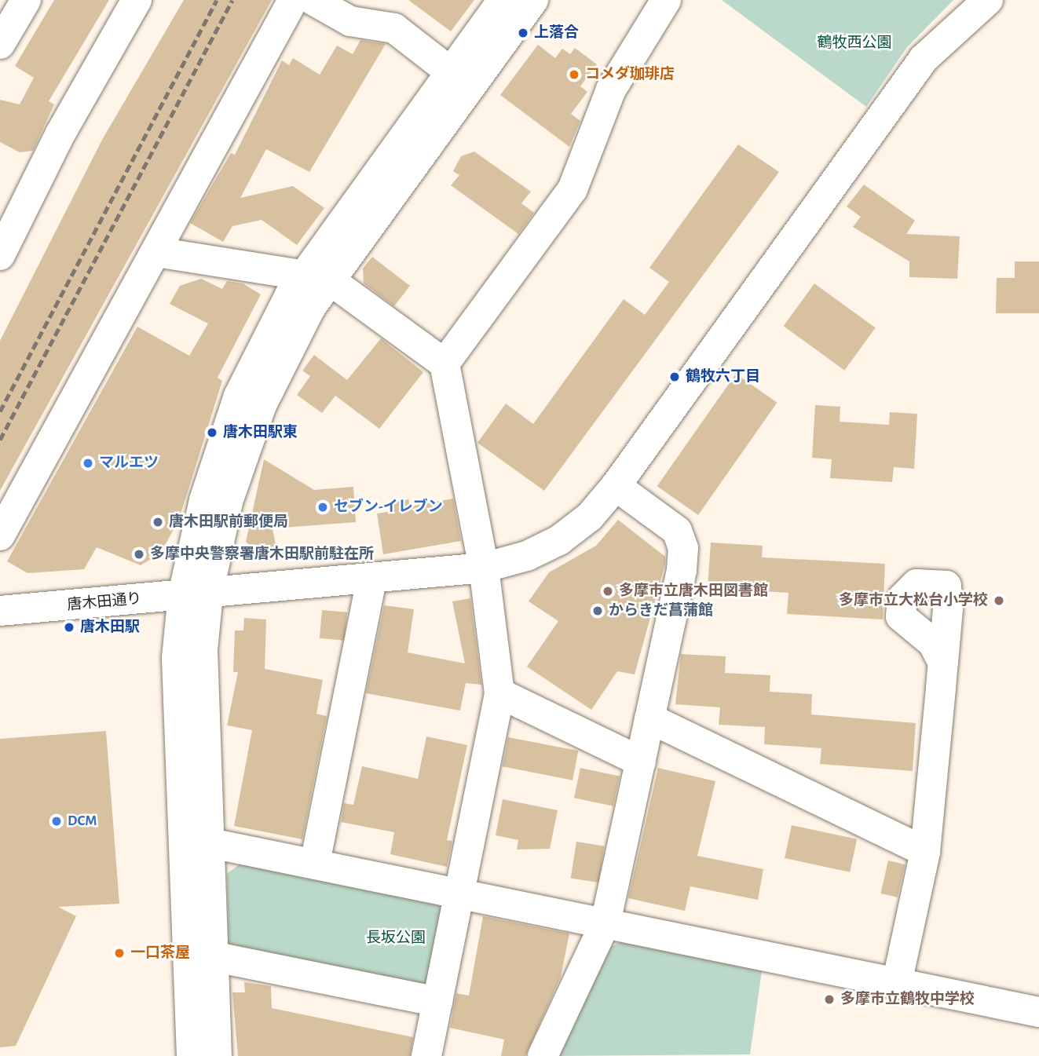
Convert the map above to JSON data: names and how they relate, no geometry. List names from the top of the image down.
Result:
{
  "streets": {
    "street": ["唐木田通り"]
  },
  "parks": ["鶴牧西公園", "長坂公園"],
  "places": [
    "上落合",
    "コメダ珈琲店",
    "鶴牧六丁目",
    "唐木田駅東",
    "マルエツ",
    "セブン-イレブン",
    "唐木田駅前郵便局",
    "多摩中央警察署唐木田駅前駐在所",
    "多摩市立唐木田図書館",
    "多摩市立大松台小学校",
    "からきだ菖蒲館",
    "唐木田駅",
    "DCM",
    "一口茶屋",
    "多摩市立鶴牧中学校"
  ]
}
